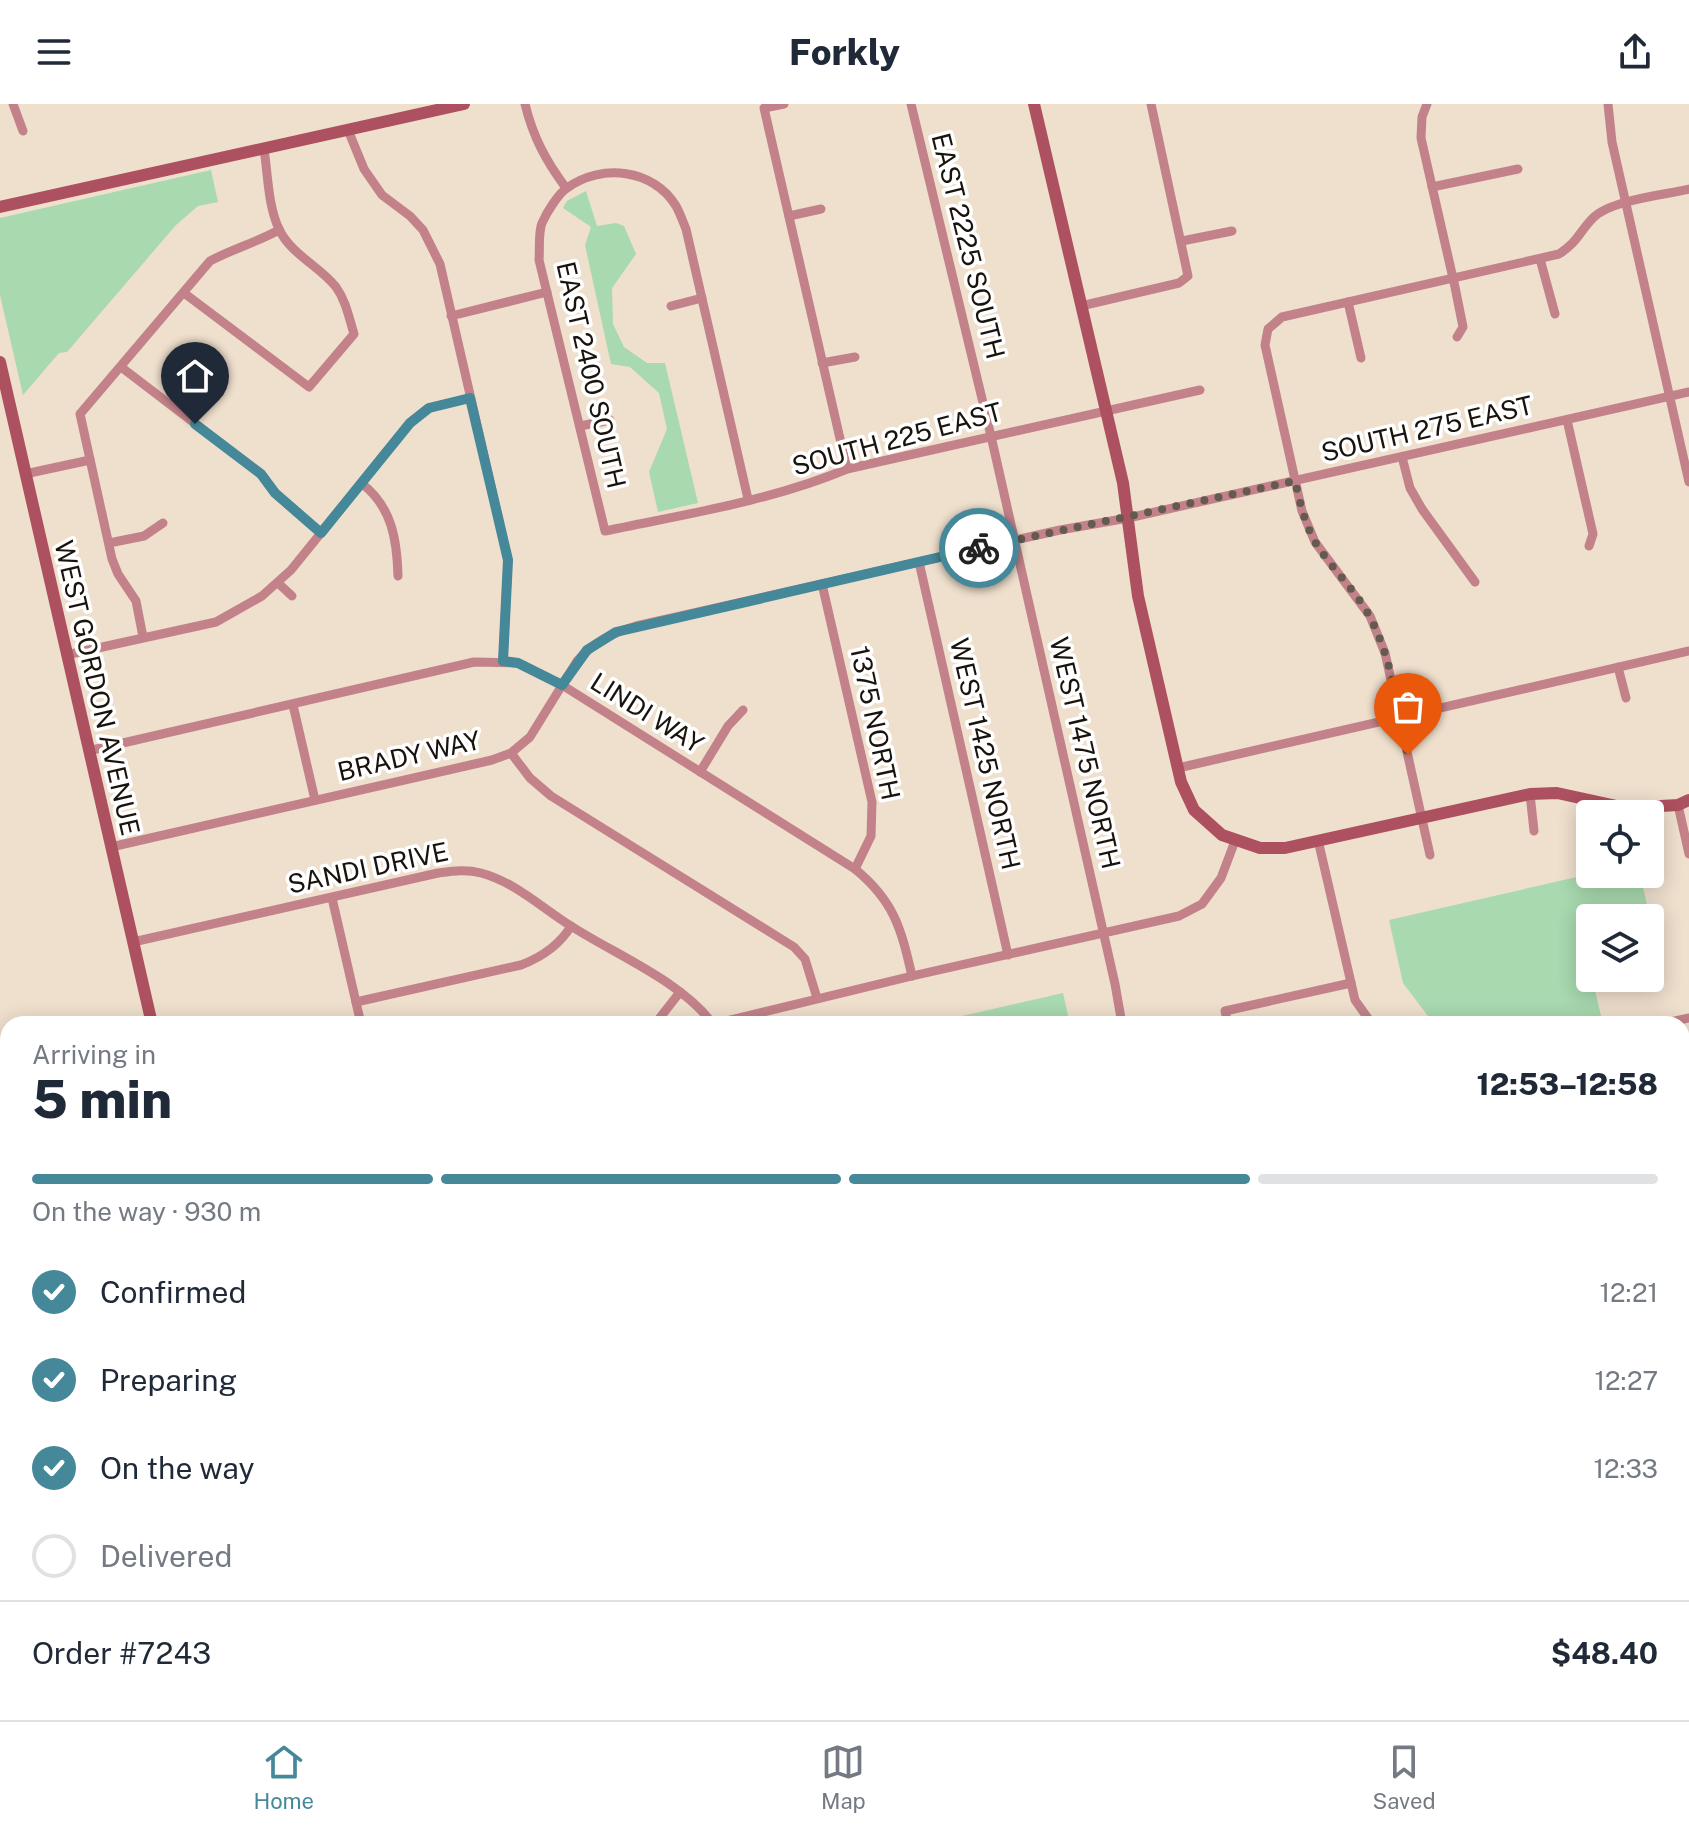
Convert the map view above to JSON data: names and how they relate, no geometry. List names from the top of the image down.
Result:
{
  "streets": {
    "street": [
      "EAST 2225 SOUTH",
      "EAST 2400 SOUTH",
      "SOUTH 275 EAST",
      "SOUTH 225 EAST",
      "WEST GORDON AVENUE",
      "LINDI WAY",
      "1375 NORTH",
      "WEST 1475 NORTH",
      "WEST 1425 NORTH",
      "BRADY WAY",
      "SANDI DRIVE"
    ]
  },
  "crossings": [
    ["EAST 2225 SOUTH", "SOUTH 225 EAST"],
    ["EAST 2225 SOUTH", "WEST 1475 NORTH"],
    ["EAST 2400 SOUTH", "SOUTH 225 EAST"],
    ["SOUTH 275 EAST", "LINDI WAY"],
    ["SOUTH 275 EAST", "1375 NORTH"],
    ["SOUTH 275 EAST", "WEST 1475 NORTH"],
    ["SOUTH 275 EAST", "WEST 1425 NORTH"],
    ["SOUTH 275 EAST", "BRADY WAY"],
    ["WEST GORDON AVENUE", "LINDI WAY"],
    ["WEST GORDON AVENUE", "BRADY WAY"],
    ["WEST GORDON AVENUE", "SANDI DRIVE"],
    ["LINDI WAY", "1375 NORTH"],
    ["LINDI WAY", "SANDI DRIVE"],
    ["WEST 1475 NORTH", "SANDI DRIVE"],
    ["WEST 1425 NORTH", "SANDI DRIVE"],
    ["BRADY WAY", "SANDI DRIVE"]
  ],
  "page": {
    "header": "Forkly",
    "heading": ["5 min", "Arriving in", "12:53–12:58"],
    "panel": ["Order #7243", "$48.40"],
    "bar": "On the way · 930 m",
    "list": [
      ["Confirmed", "12:21"],
      ["Preparing", "12:27"],
      ["On the way", "12:33"],
      "Delivered"
    ],
    "tabs": ["Home", "Map", "Saved"]
  }
}
